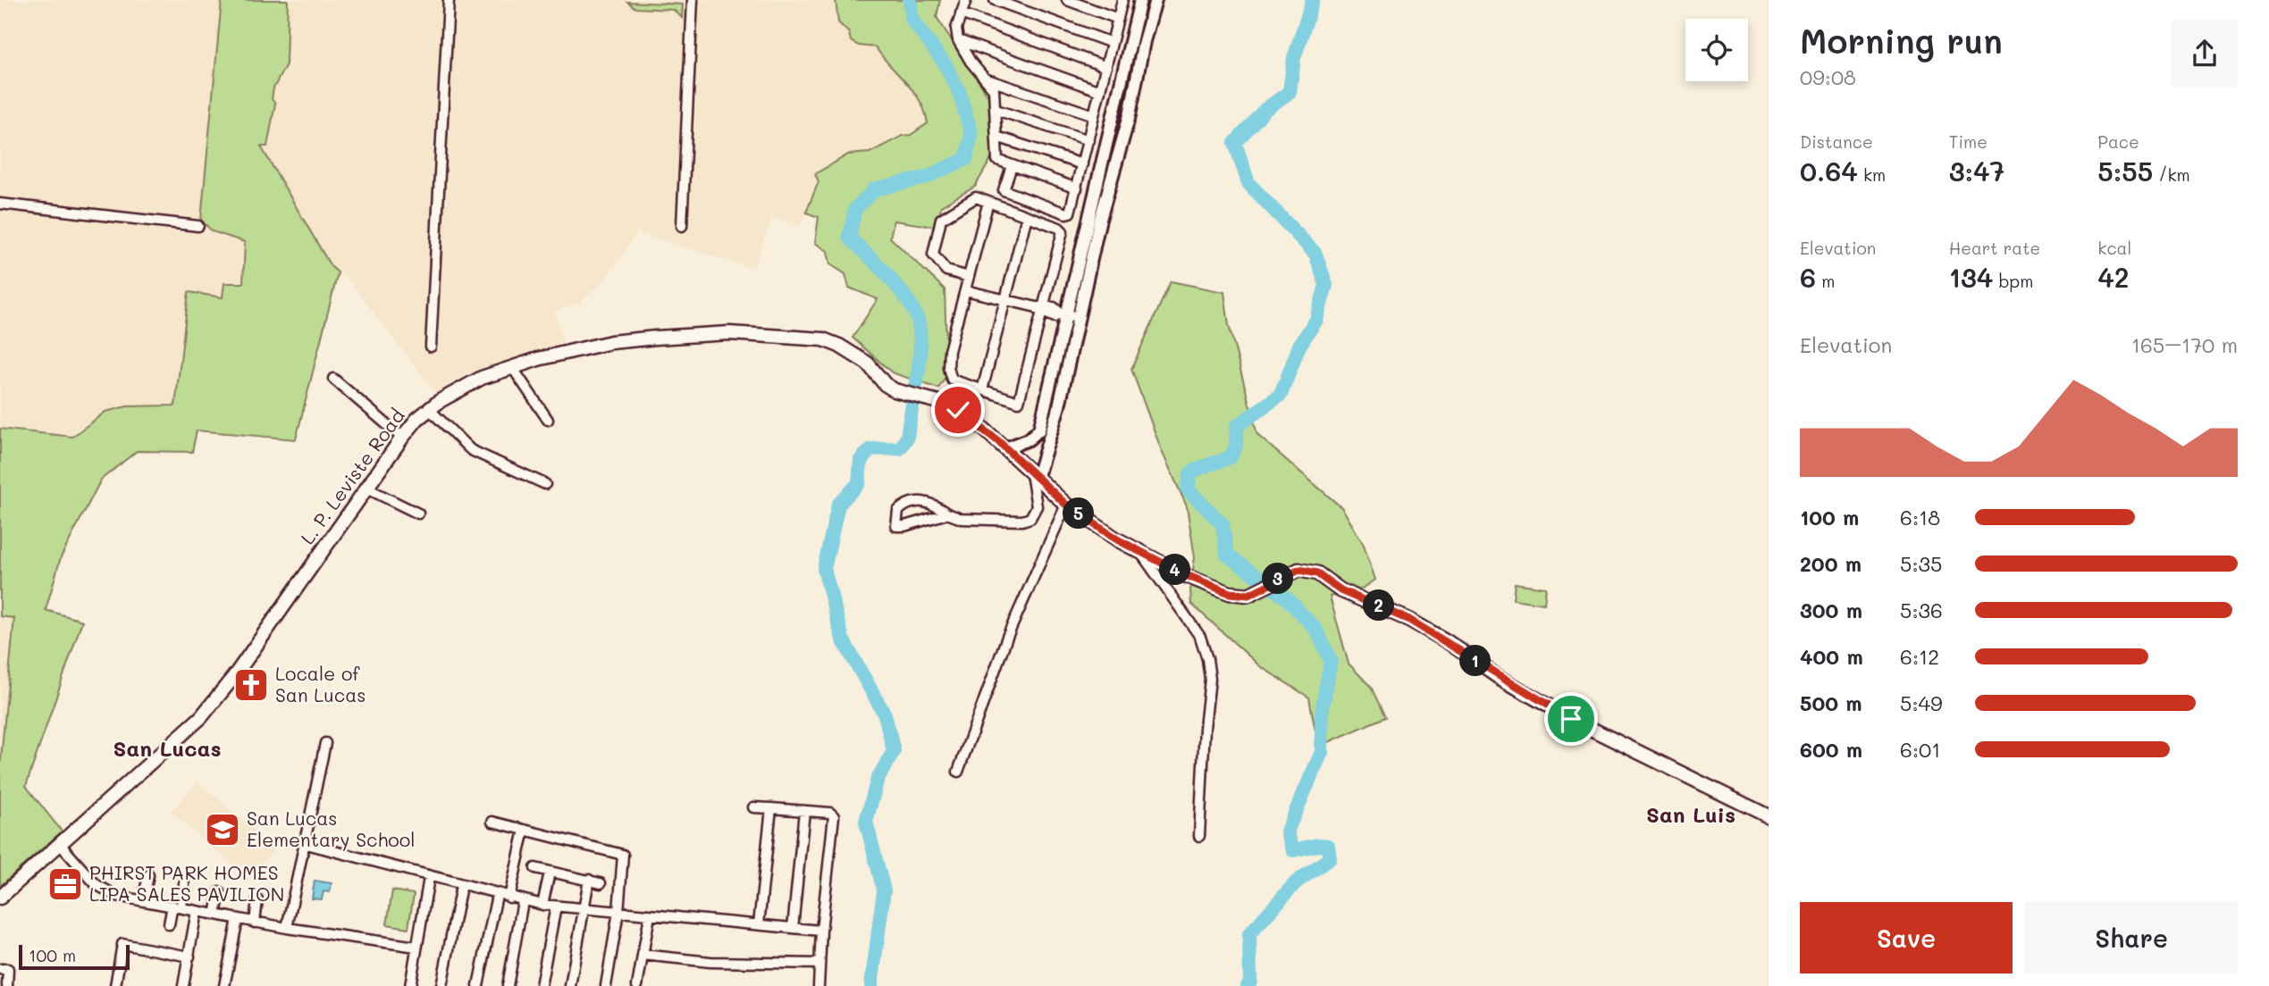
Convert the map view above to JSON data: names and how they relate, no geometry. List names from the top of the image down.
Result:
{
  "streets": {
    "main road": ["L. P. Leviste Road"]
  },
  "districts": ["San Lucas", "San Luis"],
  "places": {
    "church": ["Locale of San Lucas"],
    "school or university": ["San Lucas Elementary School"],
    "office": ["PHIRST PARK HOMES LIPA SALES PAVILION"]
  },
  "scale_bar": "100 m",
  "page": {
    "heading": ["Morning run", "09:08"],
    "stats": [
      ["Distance", "0.64 km"],
      ["Time", "3:47"],
      ["Pace", "5:55 /km"],
      ["Elevation", "6 m"],
      ["Heart rate", "134 bpm"],
      ["kcal", "42"]
    ],
    "chart": ["Elevation", "165–170 m"],
    "list": [
      {
        "name": "100 m",
        "note": "6:18"
      },
      {
        "name": "200 m",
        "note": "5:35"
      },
      {
        "name": "300 m",
        "note": "5:36"
      },
      {
        "name": "400 m",
        "note": "6:12"
      },
      {
        "name": "500 m",
        "note": "5:49"
      },
      {
        "name": "600 m",
        "note": "6:01"
      }
    ],
    "pins": [
      "5",
      "4",
      "3",
      "2",
      "1"
    ],
    "buttons": ["Save", "Share"],
    "scale": "100 m"
  }
}
